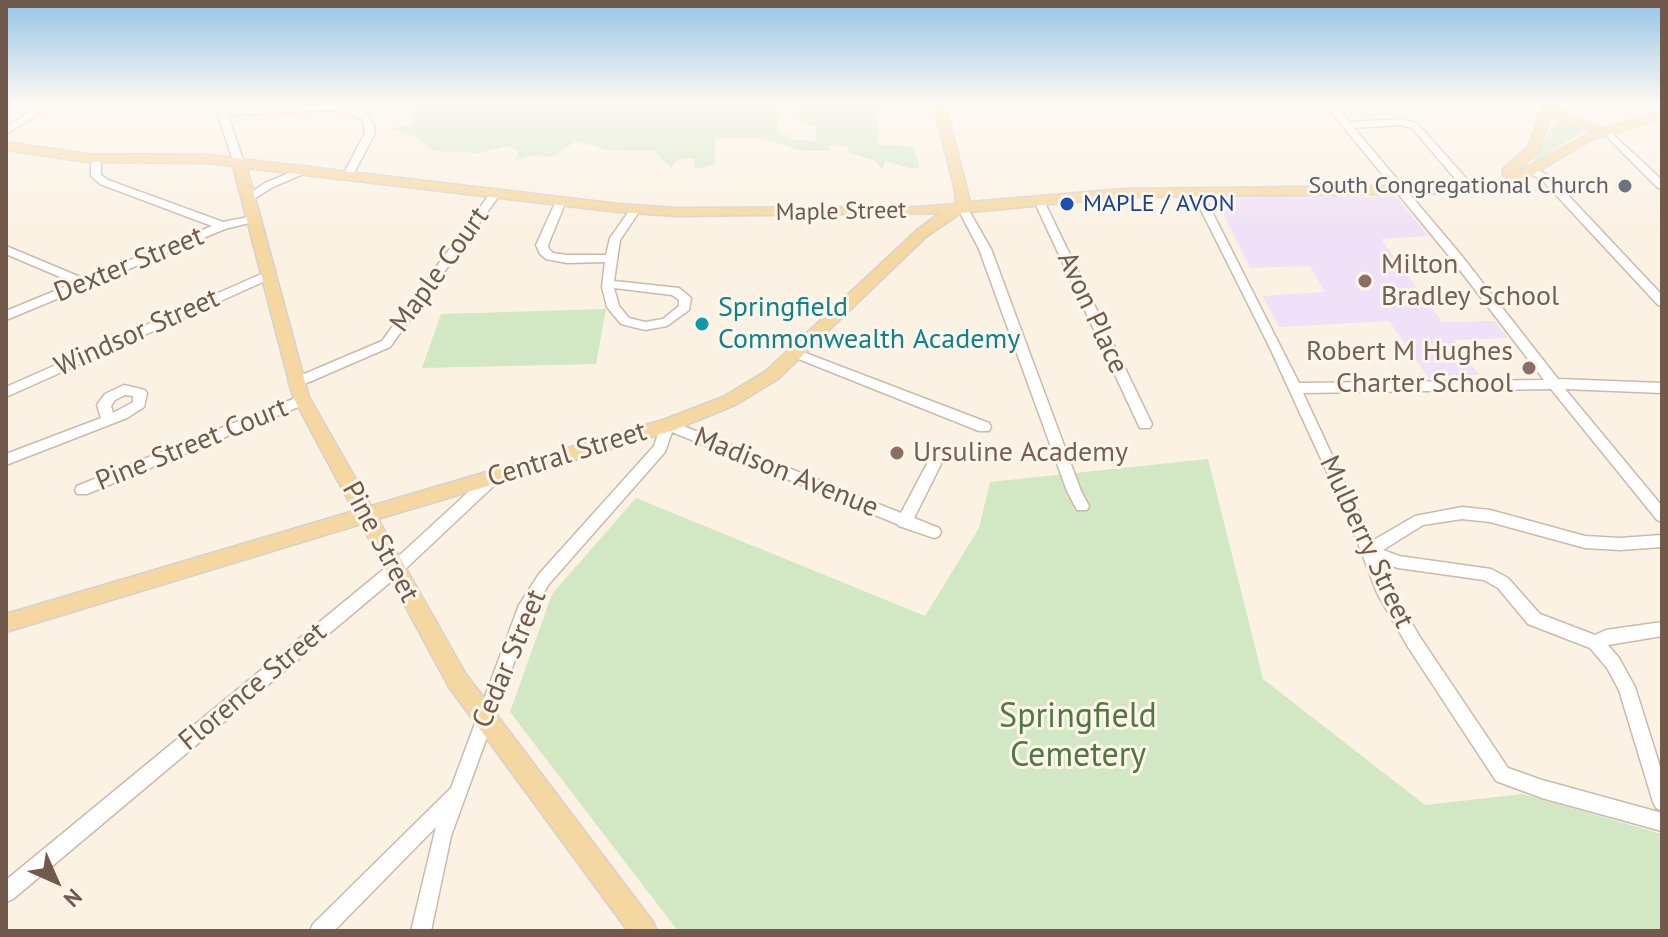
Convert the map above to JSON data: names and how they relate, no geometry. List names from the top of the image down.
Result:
{
  "streets": {
    "main road": ["Maple Street", "Central Street", "Pine Street"],
    "street": [
      "Dexter Street",
      "Maple Court",
      "Avon Place",
      "Windsor Street",
      "Pine Street Court",
      "Madison Avenue",
      "Mulberry Street",
      "Cedar Street",
      "Florence Street"
    ]
  },
  "crossings": [
    ["Maple Street", "Maple Court"],
    ["Maple Street", "Avon Place"],
    ["Maple Street", "Central Street"],
    ["Maple Street", "Pine Street"],
    ["Maple Street", "Mulberry Street"],
    ["Dexter Street", "Pine Street"],
    ["Maple Court", "Pine Street"],
    ["Windsor Street", "Pine Street"],
    ["Pine Street Court", "Pine Street"],
    ["Central Street", "Madison Avenue"],
    ["Central Street", "Pine Street"],
    ["Central Street", "Cedar Street"],
    ["Central Street", "Florence Street"],
    ["Madison Avenue", "Cedar Street"],
    ["Pine Street", "Cedar Street"],
    ["Pine Street", "Florence Street"]
  ],
  "parks": ["Springfield Cemetery"],
  "places": [
    "South Congregational Church",
    "MAPLE / AVON",
    "Milton Bradley School",
    "Springfield Commonwealth Academy",
    "Robert M Hughes Charter School",
    "Ursuline Academy"
  ],
  "north": "bottom right"
}
